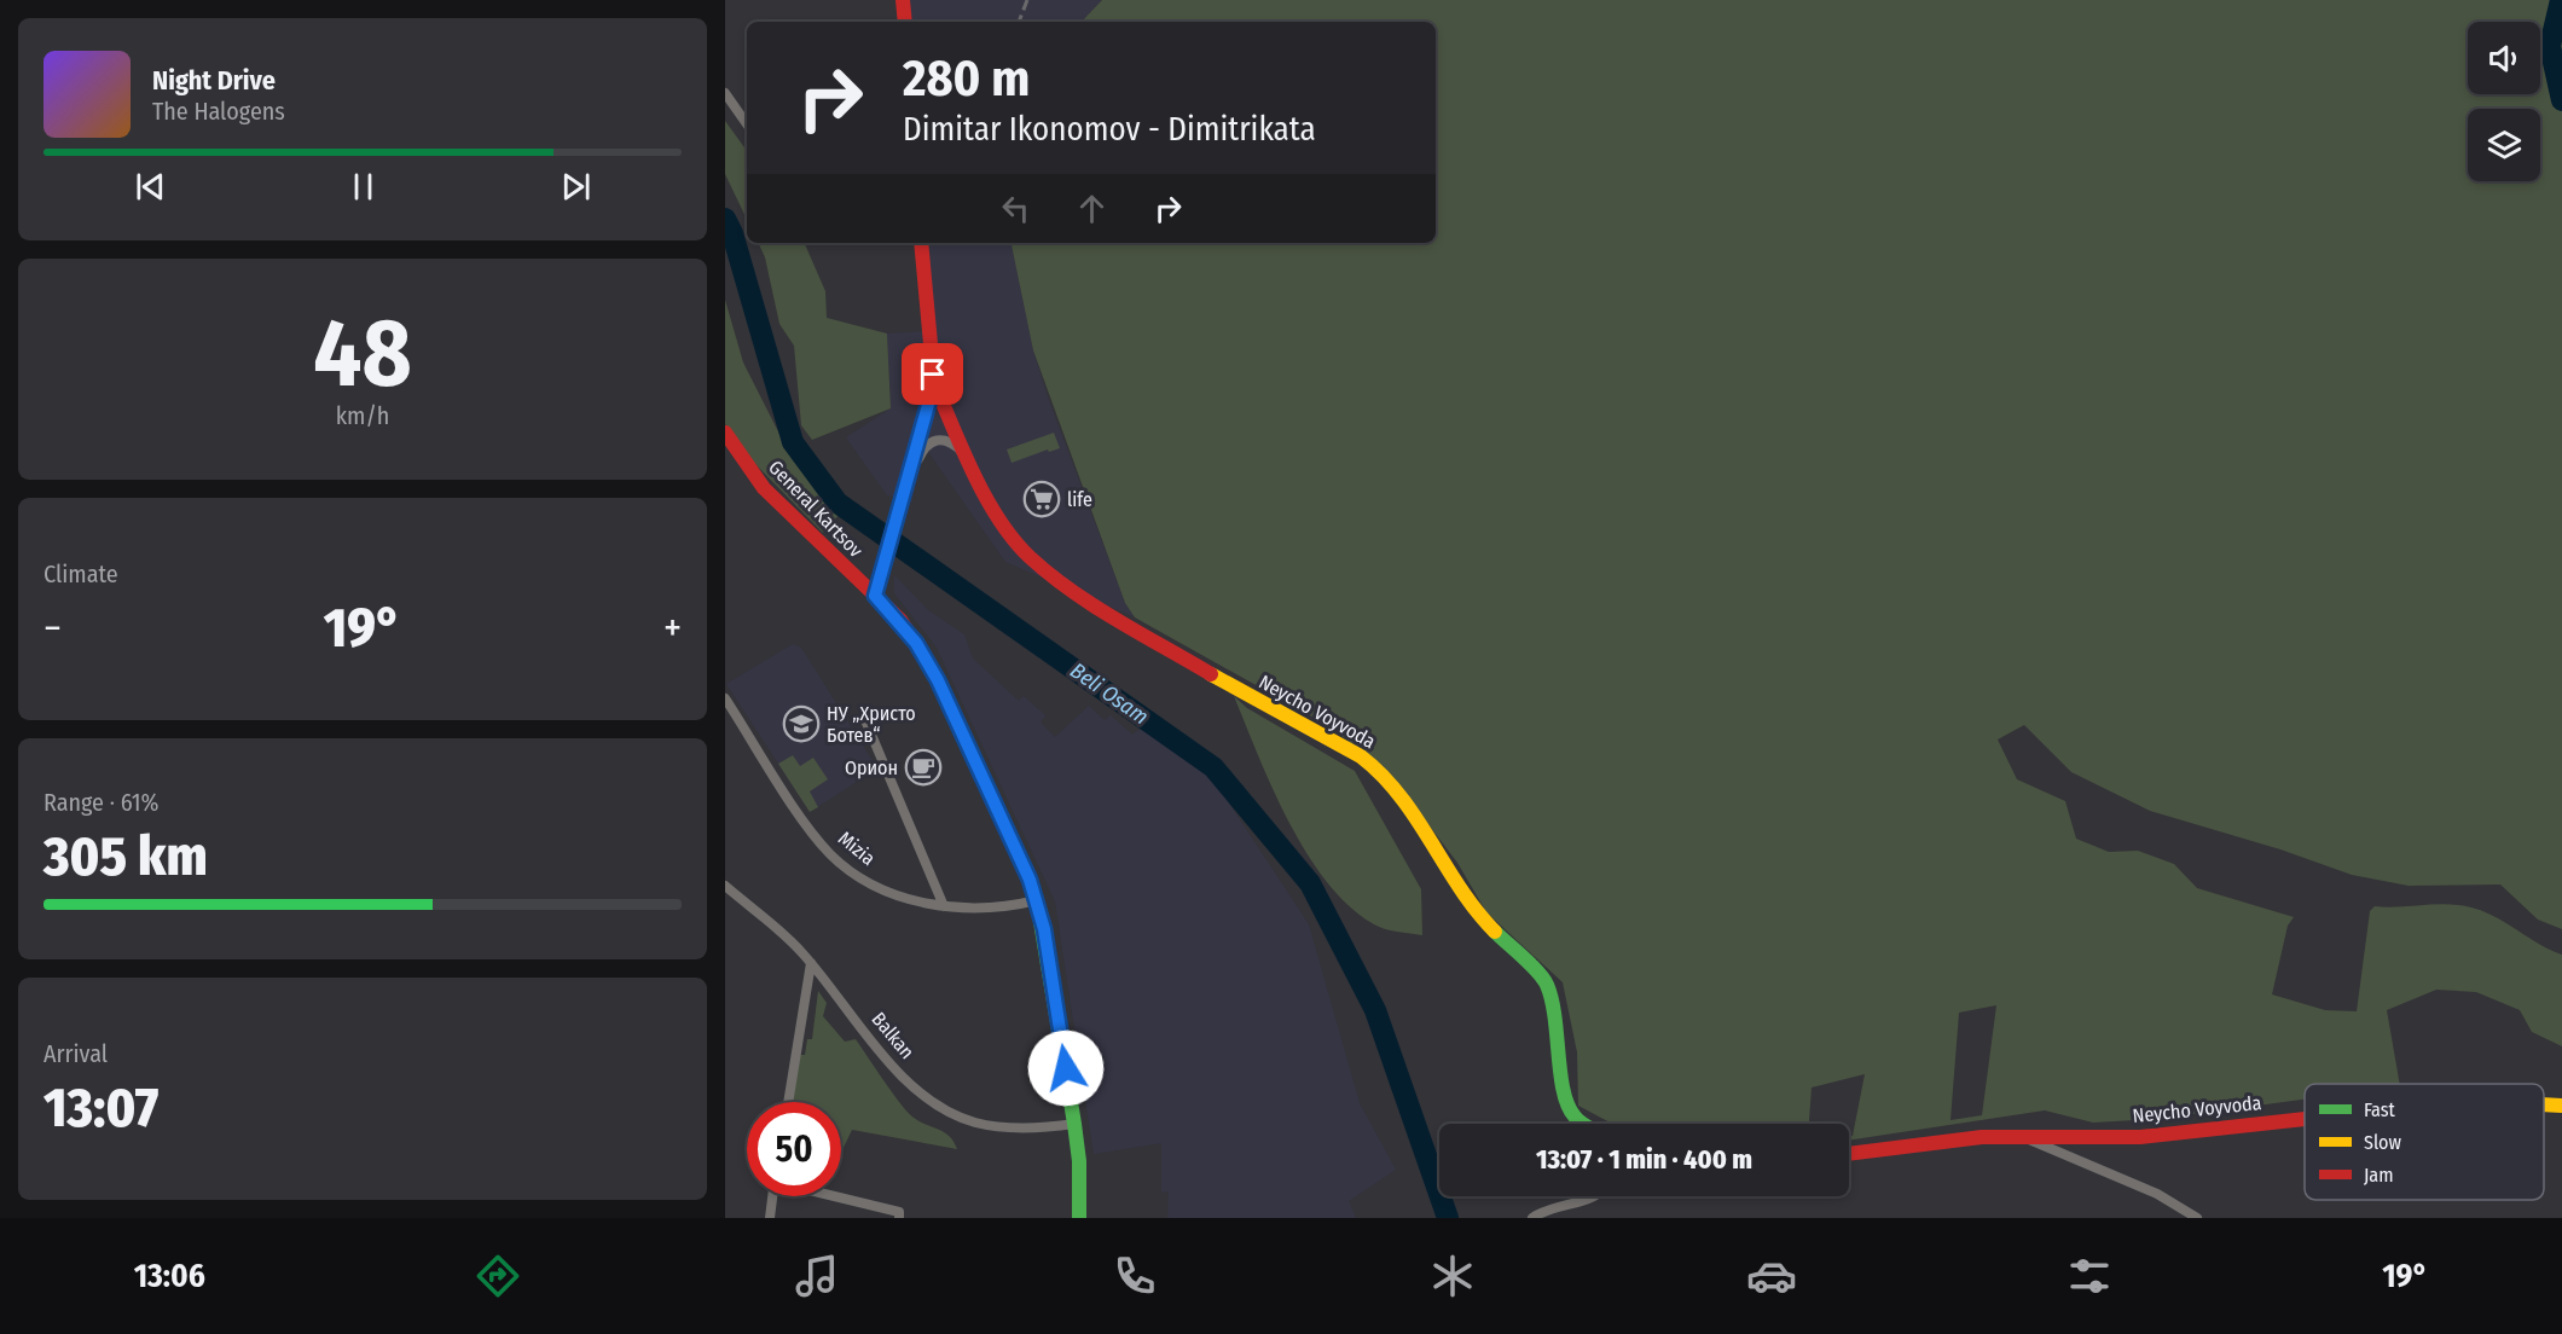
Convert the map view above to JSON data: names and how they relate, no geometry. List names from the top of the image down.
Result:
{
  "streets": {
    "street": [
      "General Kartsov",
      "Neycho Voyvoda",
      "Mizia",
      "Balkan"
    ]
  },
  "crossings": [
    ["General Kartsov", "Mizia"],
    ["General Kartsov", "Balkan"]
  ],
  "water": ["Beli Osam"],
  "places": {
    "supermarket": ["life"],
    "school or university": ["НУ „Христо Ботев“"],
    "cafe": ["Орион"]
  },
  "legend": ["Fast", "Slow", "Jam"],
  "page": {
    "turn": ["280 m", "Dimitar Ikonomov - Dimitrikata"],
    "song": ["Night Drive", "The Halogens"],
    "tile": [
      ["48", "km/h"],
      "Climate",
      ["Range · 61%", "305 km"],
      ["Arrival", "13:07"]
    ],
    "heat": ["−", "19°", "+"],
    "limit": "50",
    "trip": "13:07 · 1 min · 400 m",
    "tabs": ["13:06", "19°"]
  }
}
